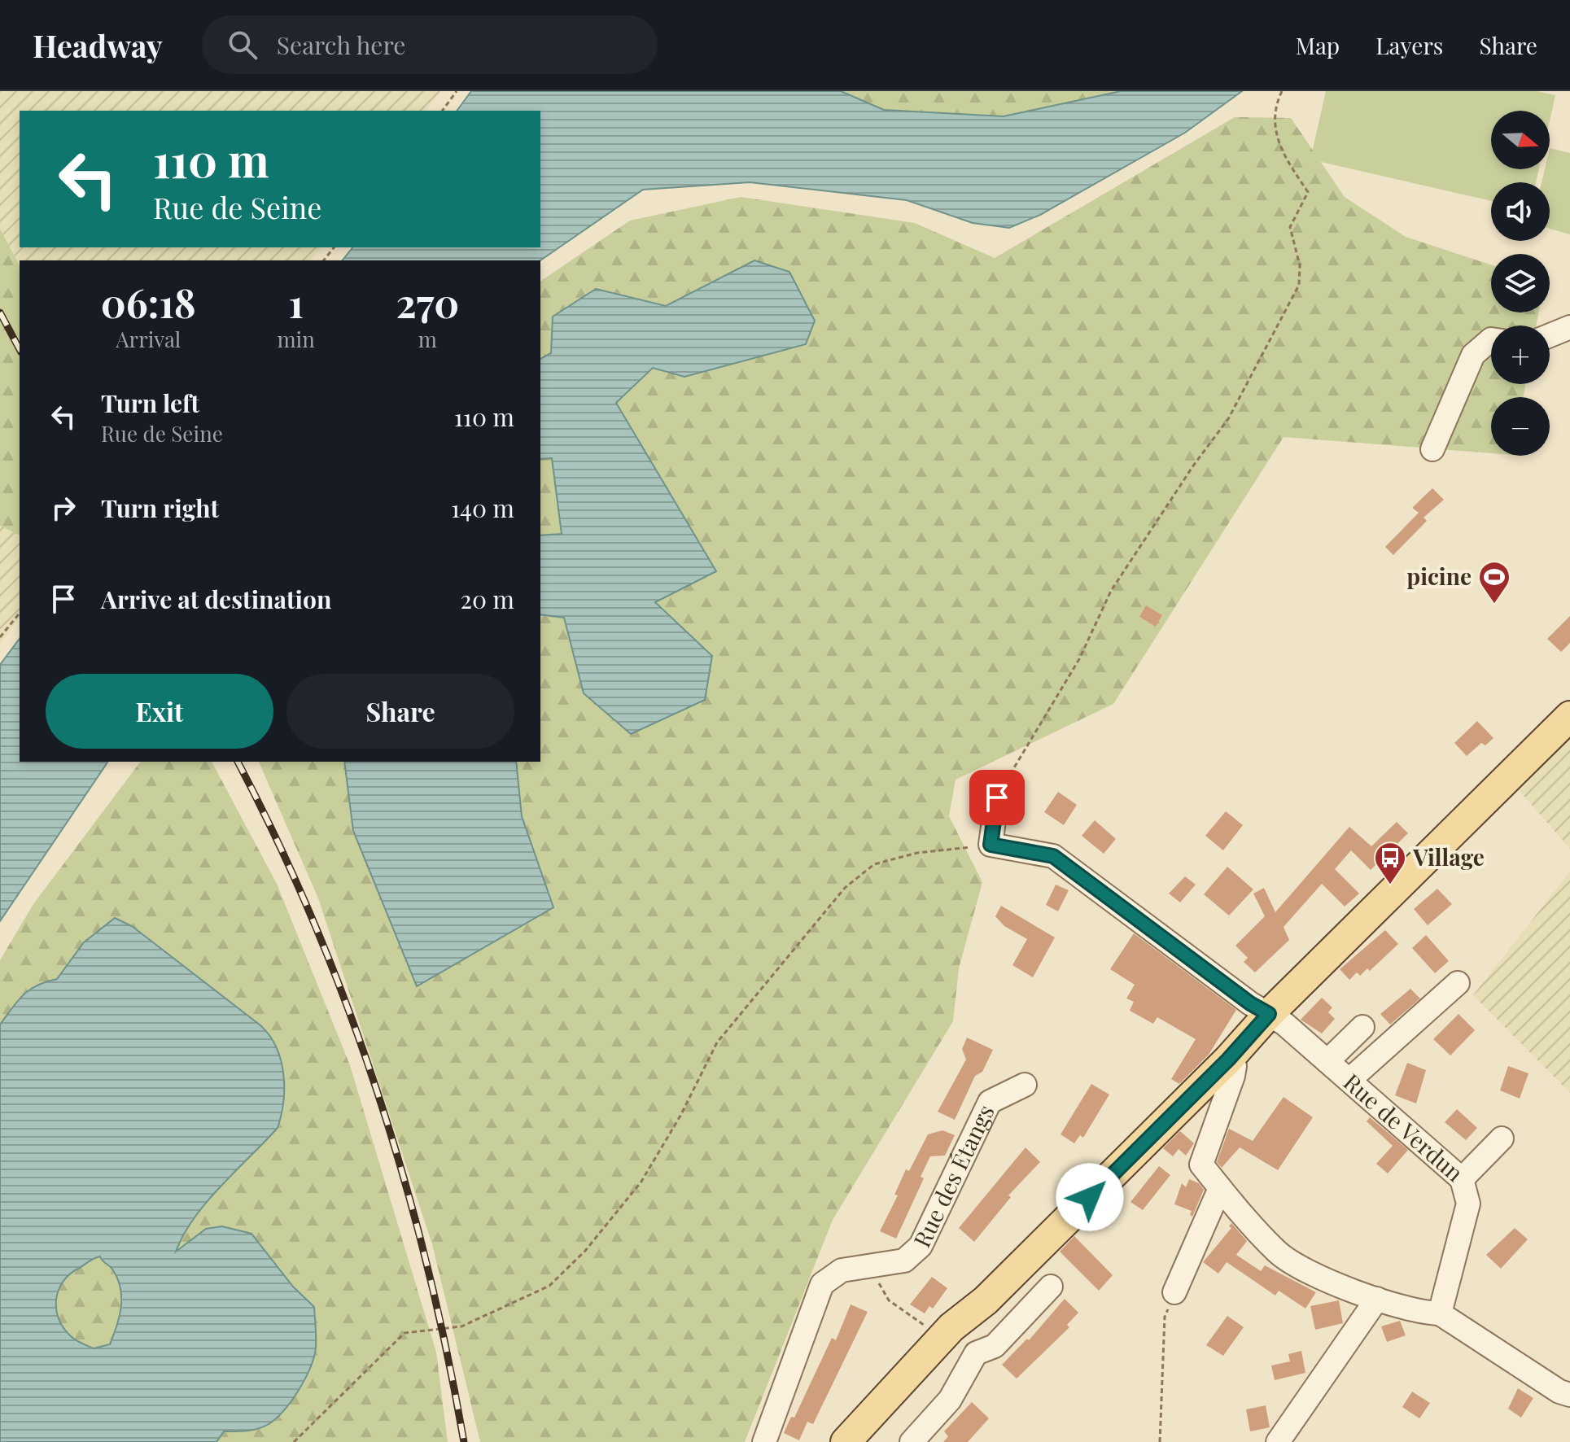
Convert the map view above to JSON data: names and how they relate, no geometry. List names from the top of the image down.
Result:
{
  "streets": {
    "street": ["Rue de Verdun", "Rue des Étangs"]
  },
  "places": {
    "sports": ["picine"],
    "bus stop": ["Village"]
  },
  "north": "right",
  "page": {
    "header": "Headway",
    "search": "Search here",
    "nav": ["Map", "Layers", "Share"],
    "map_buttons": ["+", "−"],
    "turn": ["110 m", "Rue de Seine"],
    "eta": [
      "06:18",
      "Arrival",
      "1",
      "min",
      "270",
      "m"
    ],
    "list": [
      {
        "name": "Turn left",
        "note": "Rue de Seine",
        "value": "110 m"
      },
      {
        "name": "Turn right",
        "value": "140 m"
      },
      {
        "name": "Arrive at destination",
        "value": "20 m"
      }
    ],
    "buttons": ["Exit", "Share"]
  }
}
